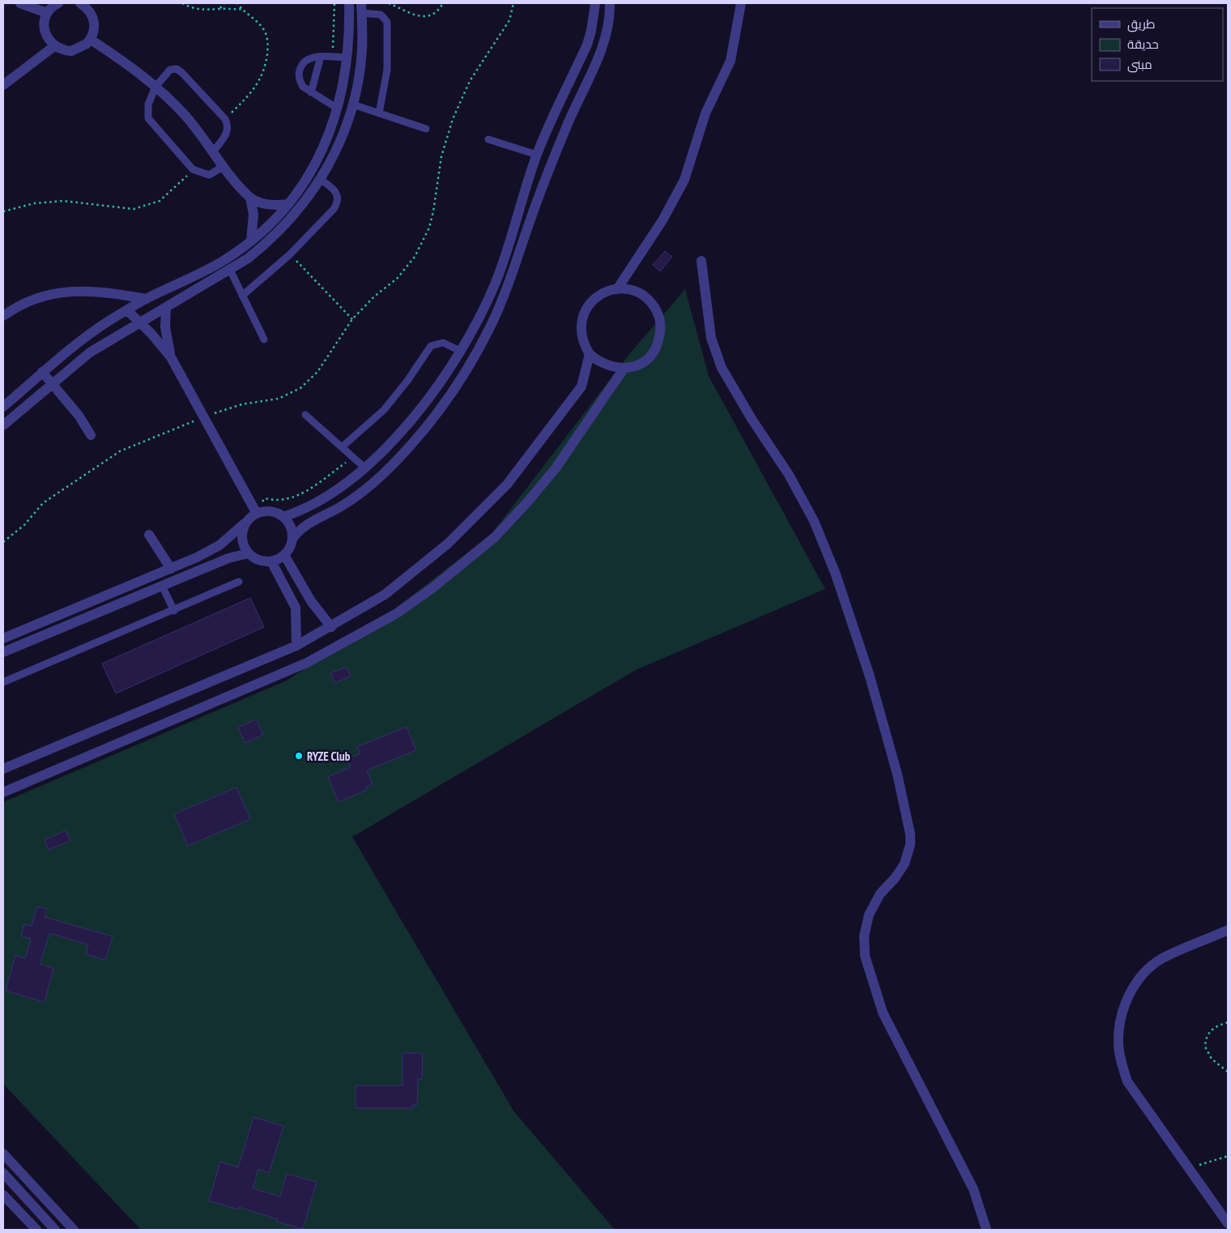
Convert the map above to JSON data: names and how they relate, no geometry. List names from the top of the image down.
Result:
{
  "places": ["RYZE Club"],
  "legend": ["طريق", "حديقة", "مبنى"]
}
